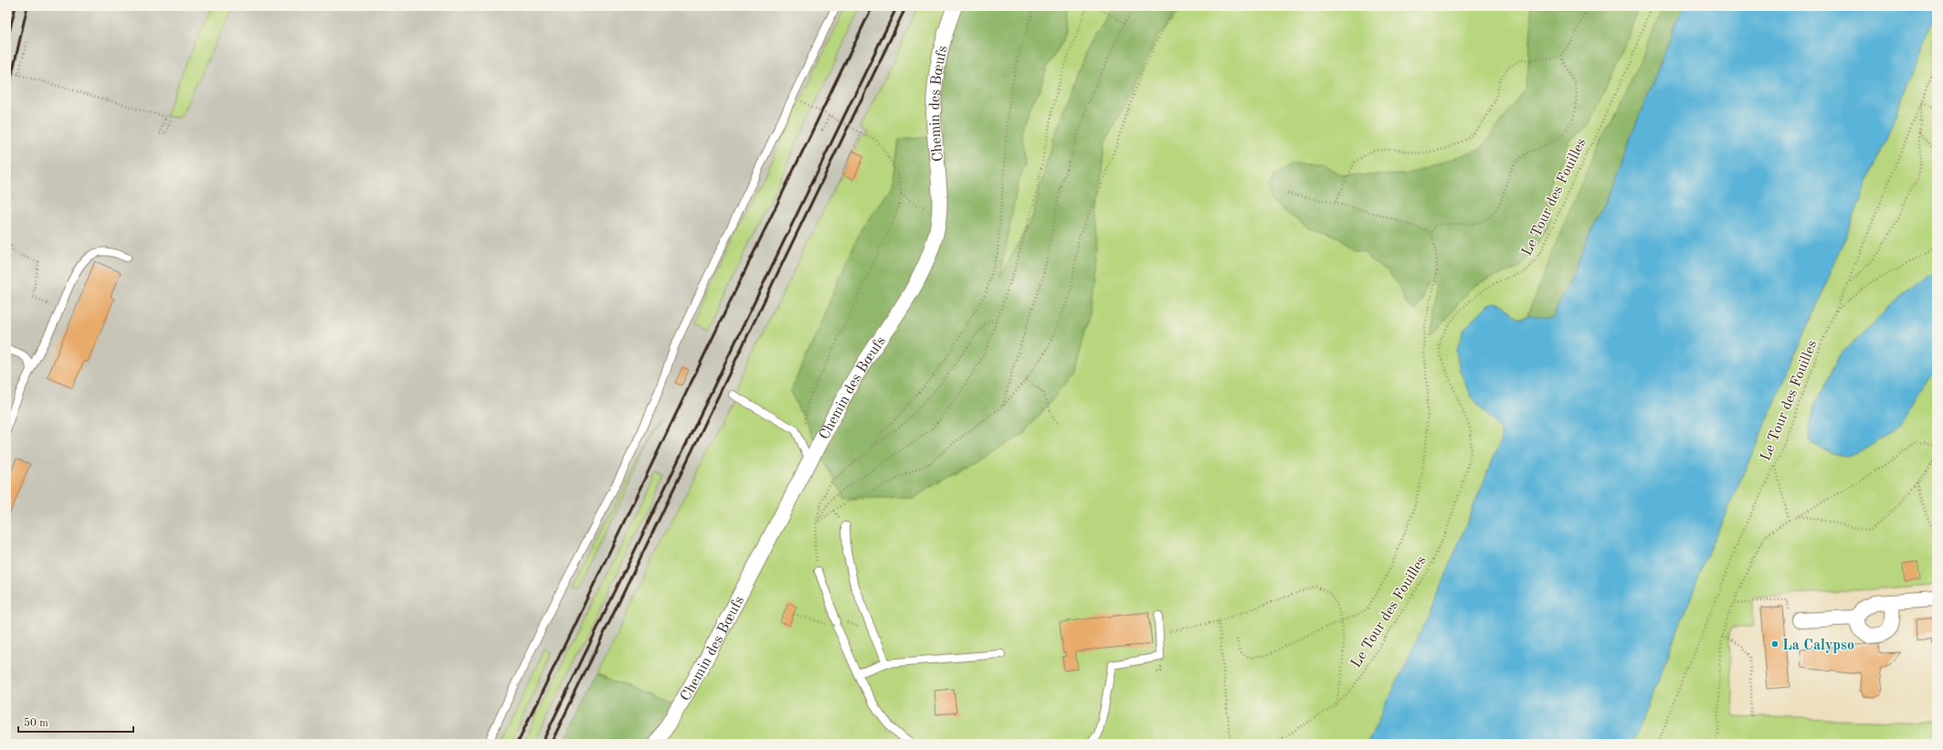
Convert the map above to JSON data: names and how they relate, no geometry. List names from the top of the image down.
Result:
{
  "streets": {
    "street": ["Chemin des Bœufs"],
    "path": ["Le Tour des Fouilles"]
  },
  "places": ["La Calypso"],
  "scale_bar": "50 m"
}
